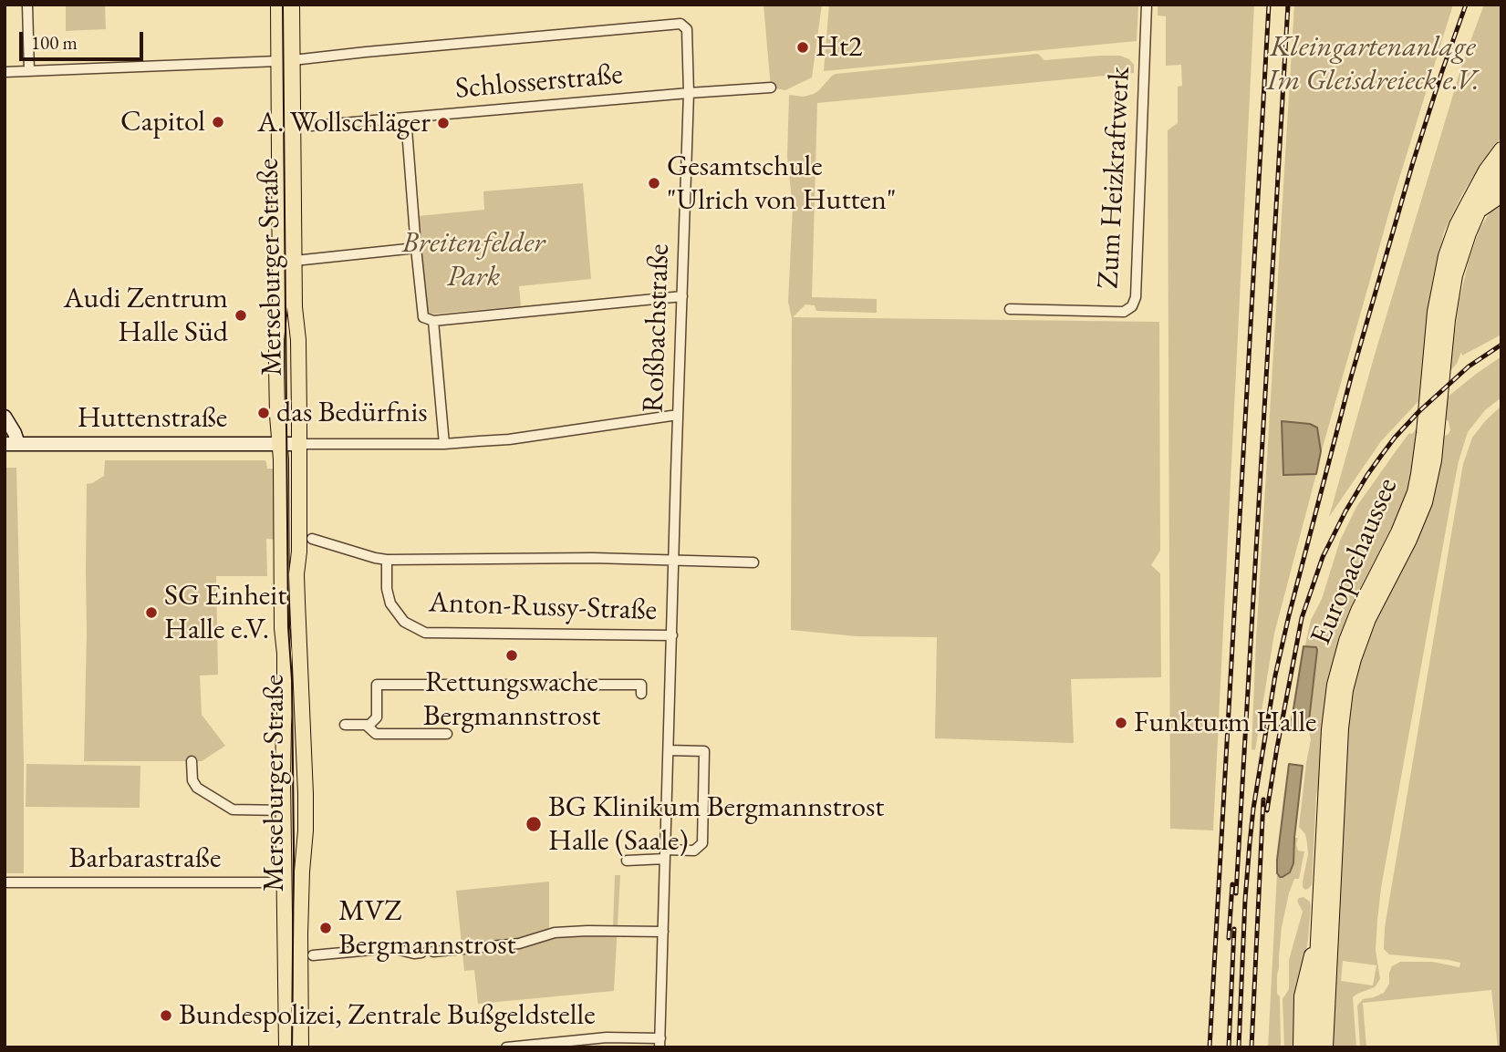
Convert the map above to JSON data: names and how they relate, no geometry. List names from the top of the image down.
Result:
{
  "streets": {
    "main road": ["Merseburger Straße", "Europachaussee"],
    "street": [
      "Schlosserstraße",
      "Zum Heizkraftwerk",
      "Roßbachstraße",
      "Huttenstraße",
      "Anton-Russy-Straße",
      "Barbarastraße"
    ]
  },
  "crossings": [
    ["Schlosserstraße", "Roßbachstraße"],
    ["Merseburger Straße", "Roßbachstraße"],
    ["Merseburger Straße", "Huttenstraße"],
    ["Merseburger Straße", "Barbarastraße"],
    ["Roßbachstraße", "Anton-Russy-Straße"]
  ],
  "parks": ["Kleingartenanlage Im Gleisdreieck e.V.", "Breitenfelder Park"],
  "places": [
    "Ht2",
    "Capitol",
    "A. Wollschläger",
    "Gesamtschule \"Ulrich von Hutten\"",
    "Audi Zentrum Halle Süd",
    "das Bedürfnis",
    "SG Einheit Halle e.V.",
    "Rettungswache Bergmannstrost",
    "Funkturm Halle",
    "BG Klinikum Bergmannstrost Halle (Saale)",
    "MVZ Bergmannstrost",
    "Bundespolizei, Zentrale Bußgeldstelle"
  ],
  "scale_bar": "100 m"
}
